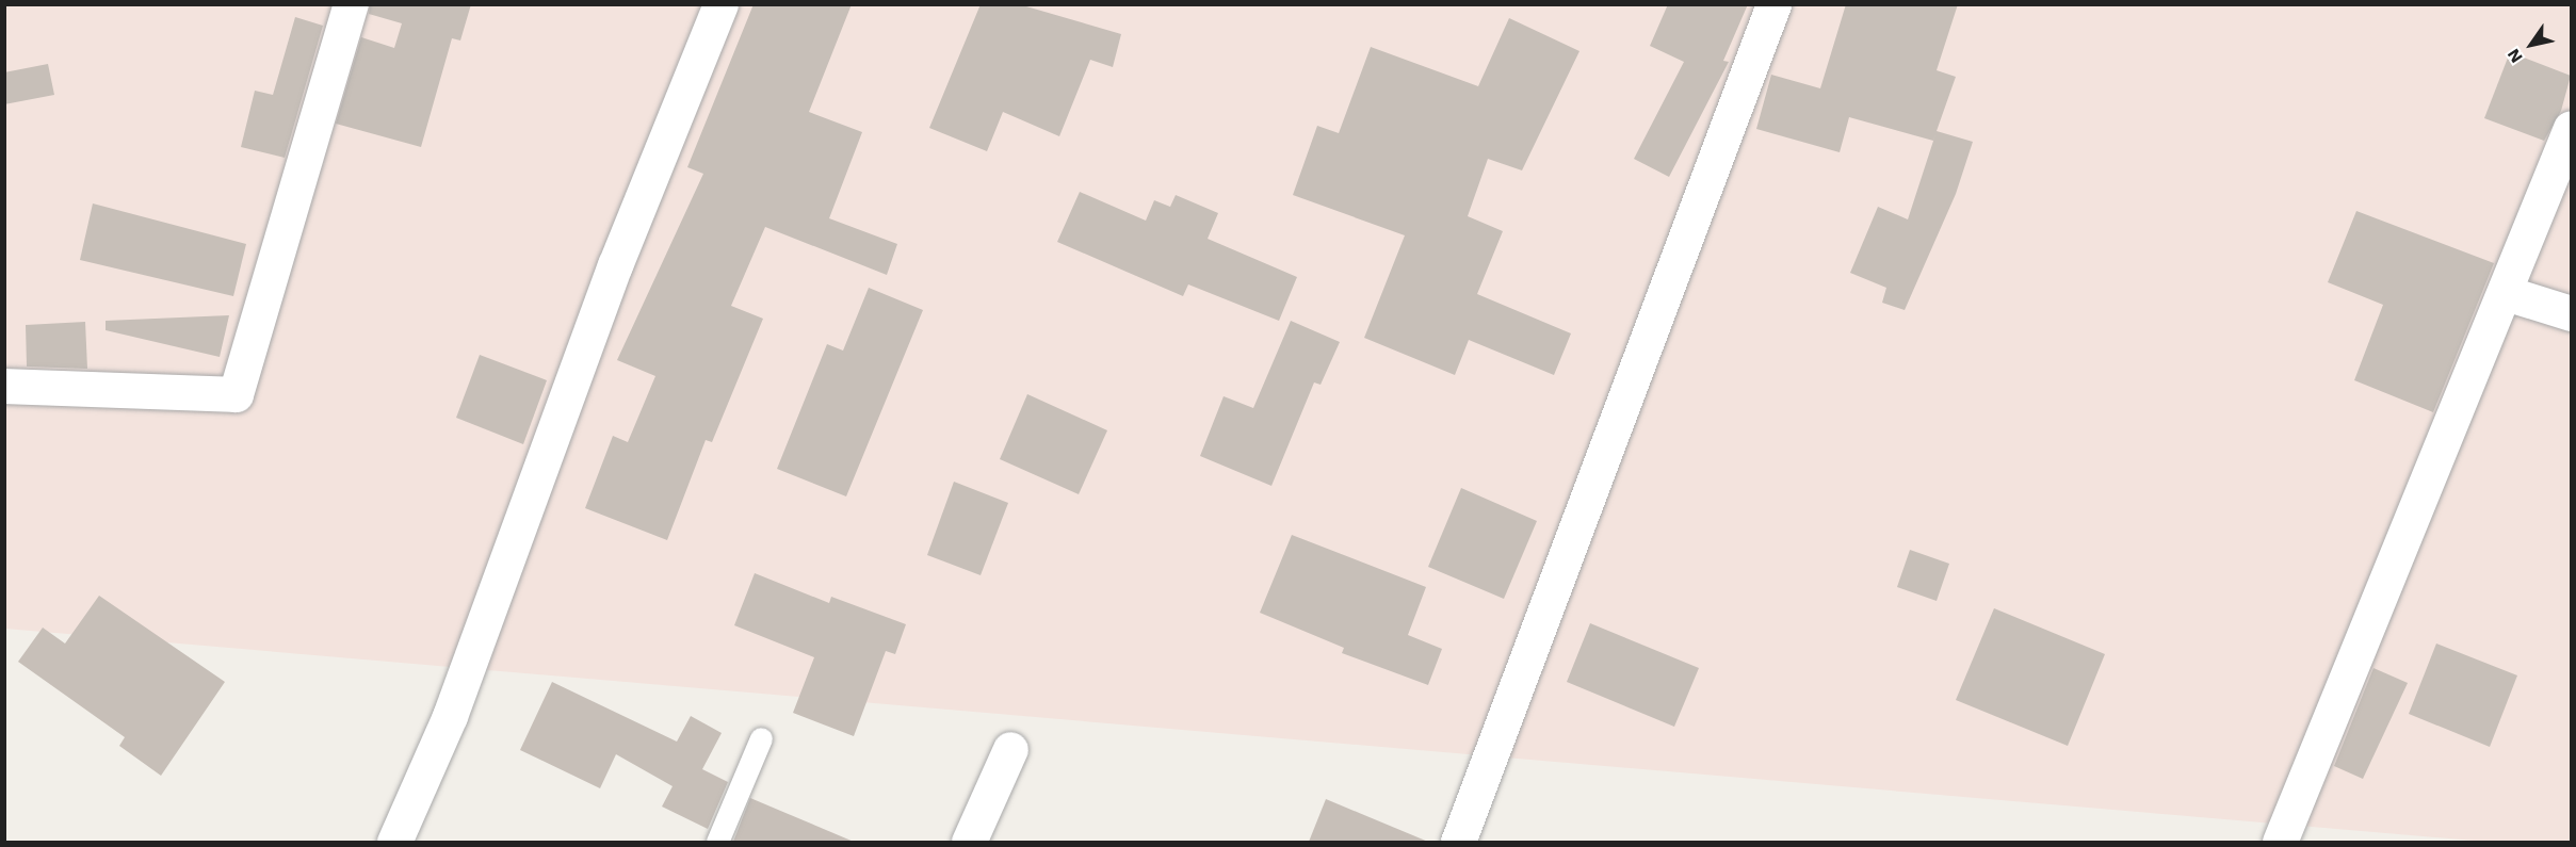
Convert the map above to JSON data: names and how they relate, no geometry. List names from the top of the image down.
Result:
{
  "north": "bottom left"
}
